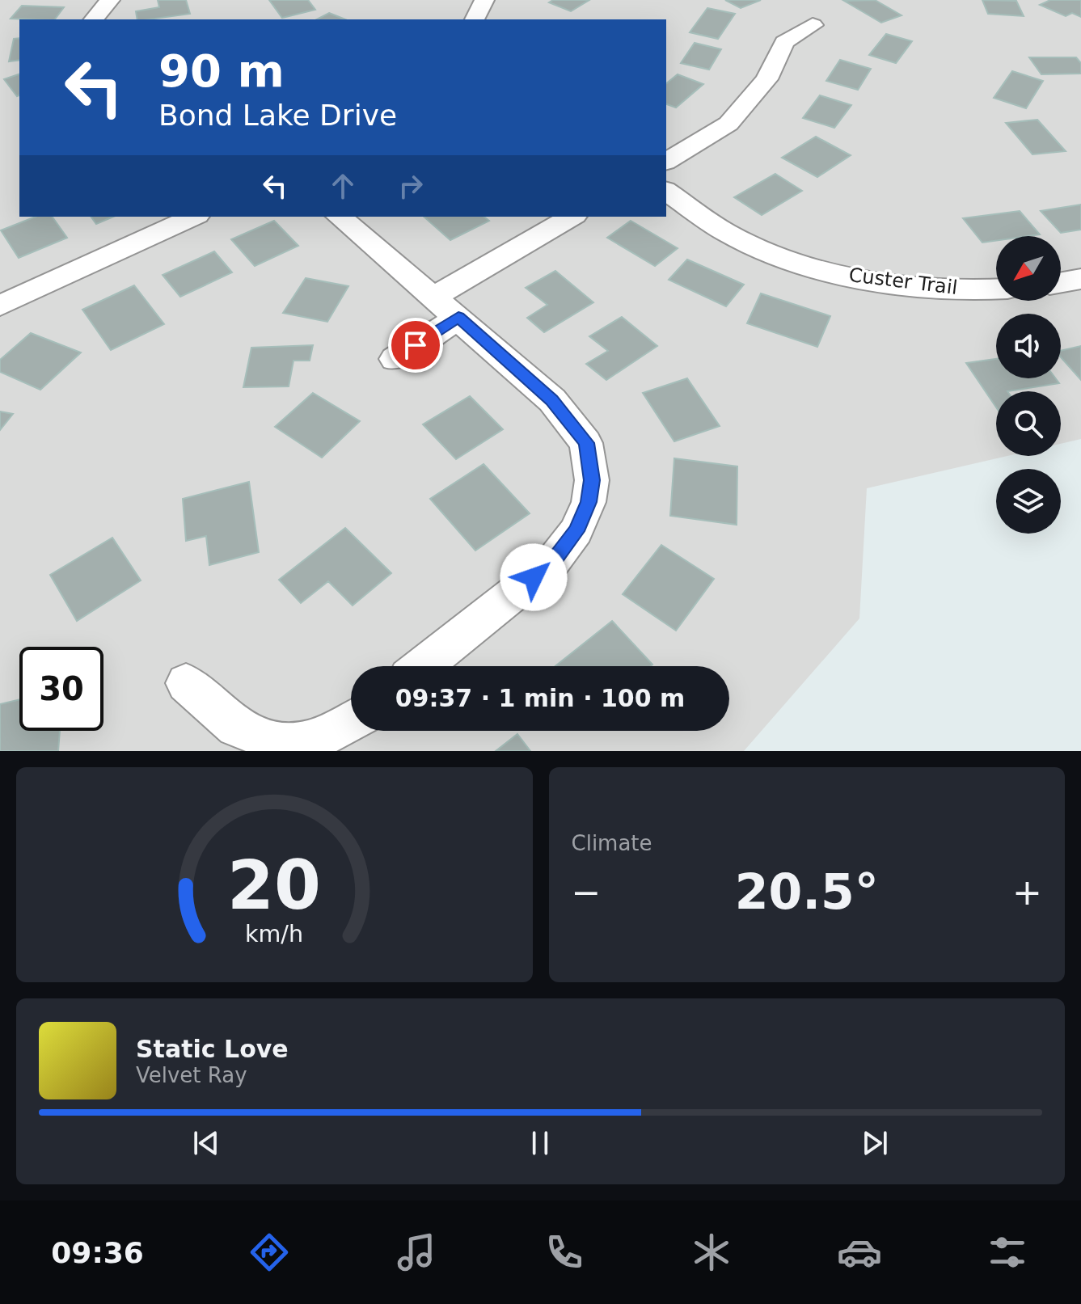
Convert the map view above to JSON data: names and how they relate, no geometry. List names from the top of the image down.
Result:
{
  "streets": {
    "street": ["Custer Trail"]
  },
  "north": "bottom left",
  "page": {
    "turn": ["90 m", "Bond Lake Drive"],
    "limit": "30",
    "trip": "09:37 · 1 min · 100 m",
    "tile": "Climate",
    "heat": ["−", "20.5°", "+"],
    "song": ["Static Love", "Velvet Ray"],
    "tabs": "09:36",
    "gauge": ["20", "km/h"]
  }
}
